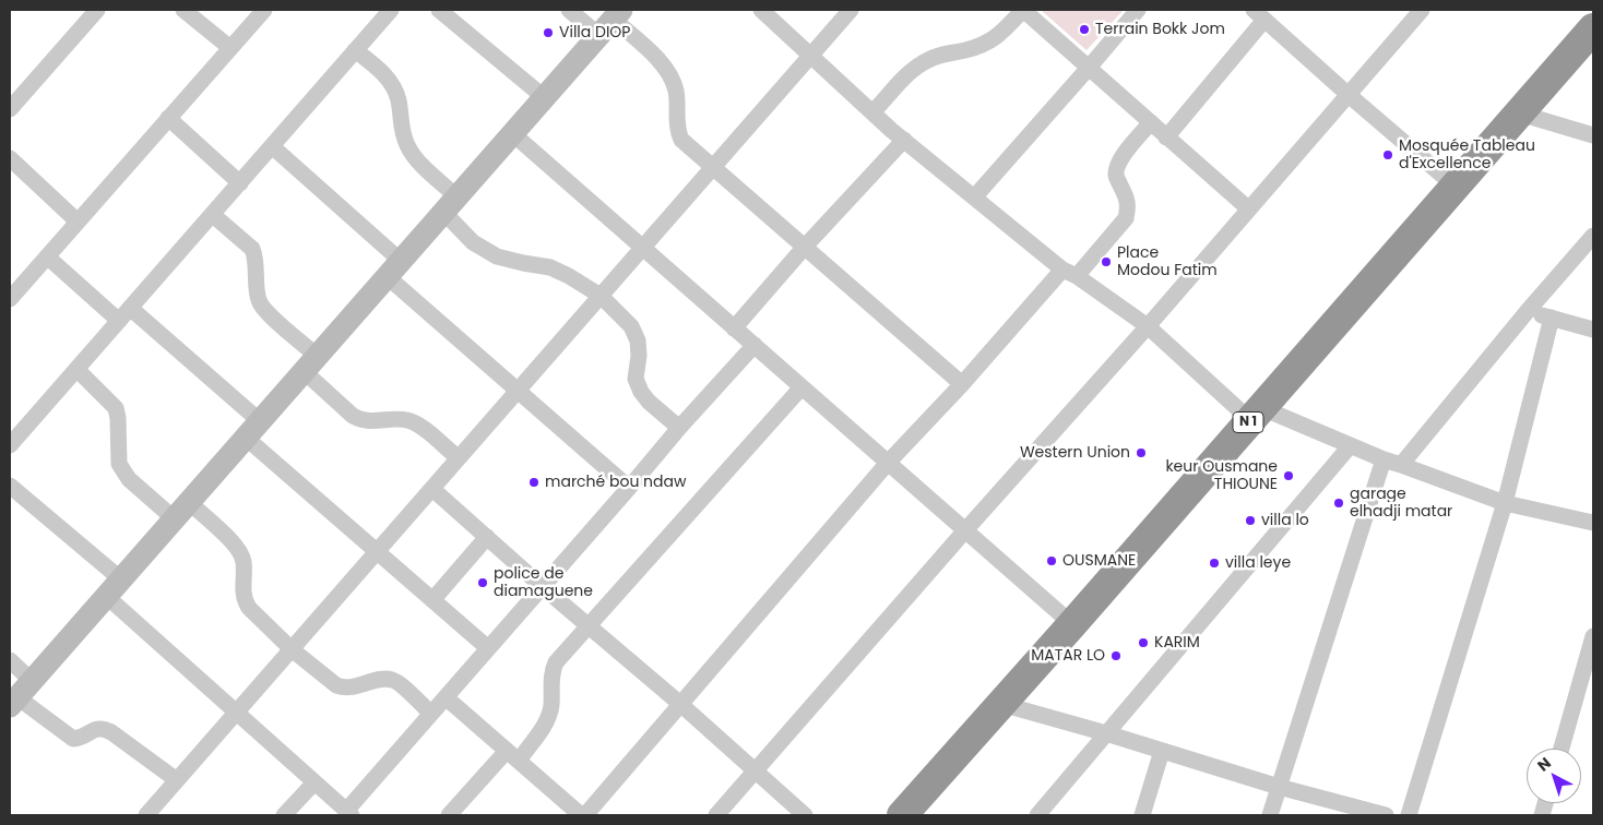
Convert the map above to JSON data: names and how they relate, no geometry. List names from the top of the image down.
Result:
{
  "streets": {
    "highway": ["N 1"]
  },
  "places": [
    "Terrain Bokk Jom",
    "Villa DIOP",
    "Mosquée Tableau d'Excellence",
    "Place Modou Fatim",
    "Western Union",
    "keur Ousmane THIOUNE",
    "marché bou ndaw",
    "garage elhadji matar",
    "villa lo",
    "OUSMANE",
    "villa leye",
    "police de diamaguene",
    "KARIM",
    "MATAR LO"
  ],
  "north": "top left"
}
